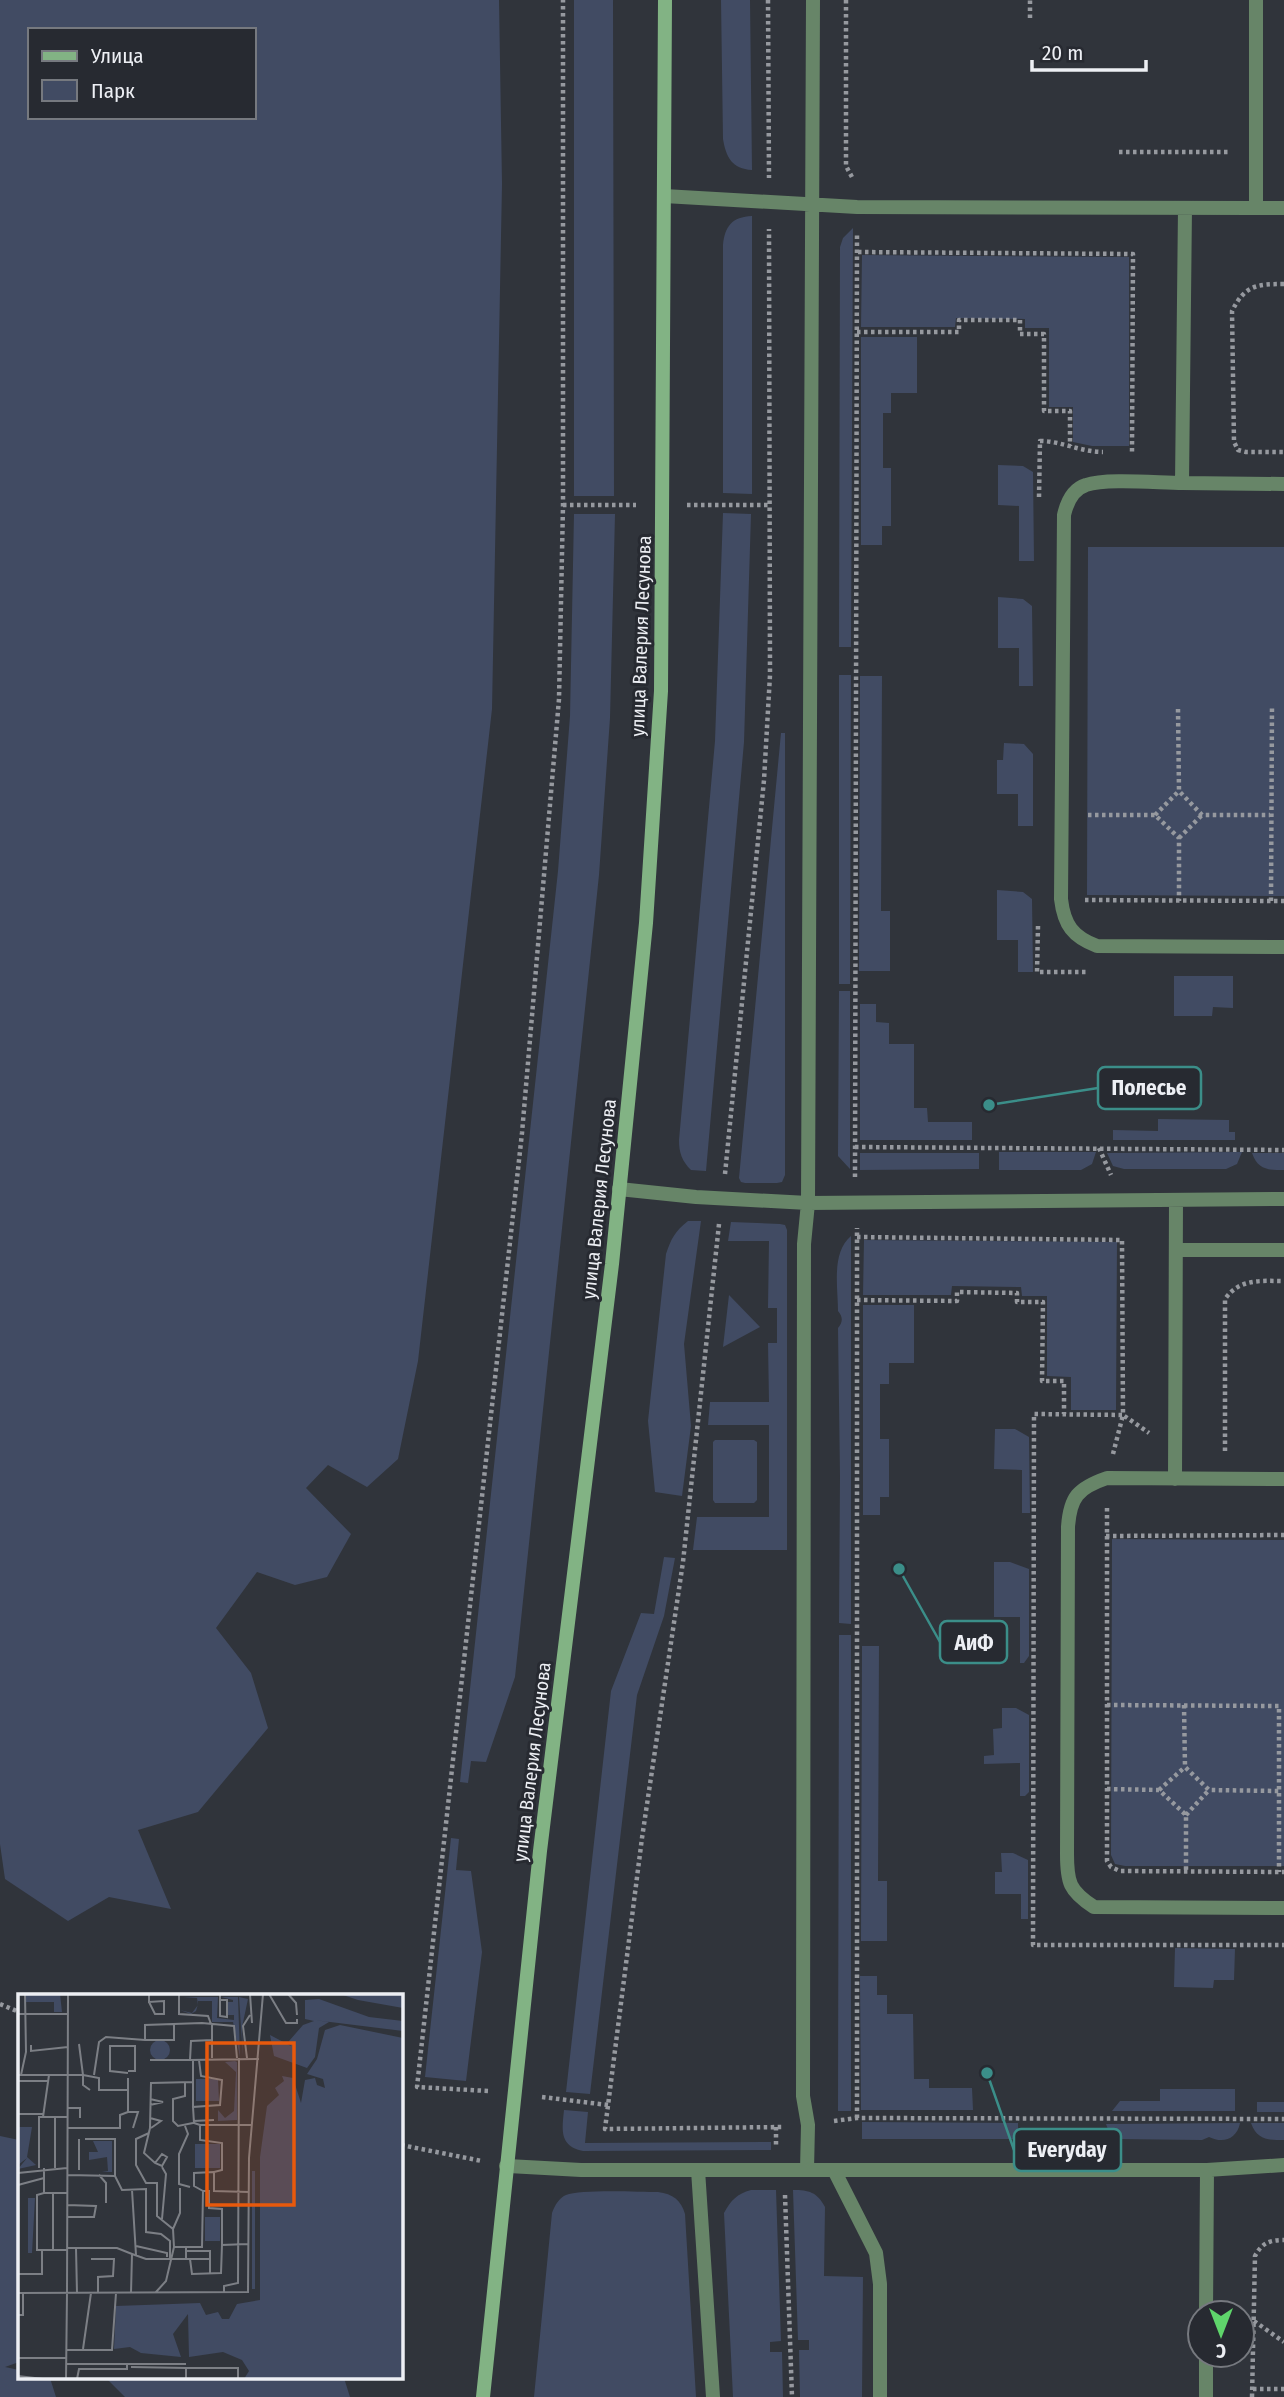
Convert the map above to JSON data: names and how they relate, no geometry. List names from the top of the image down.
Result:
{
  "streets": {
    "main road": ["улица Валерия Лесунова"]
  },
  "places": ["Полесье", "АиФ", "Everyday"],
  "legend": ["Улица", "Парк"],
  "scale_bar": "20 m",
  "north": "bottom"
}
